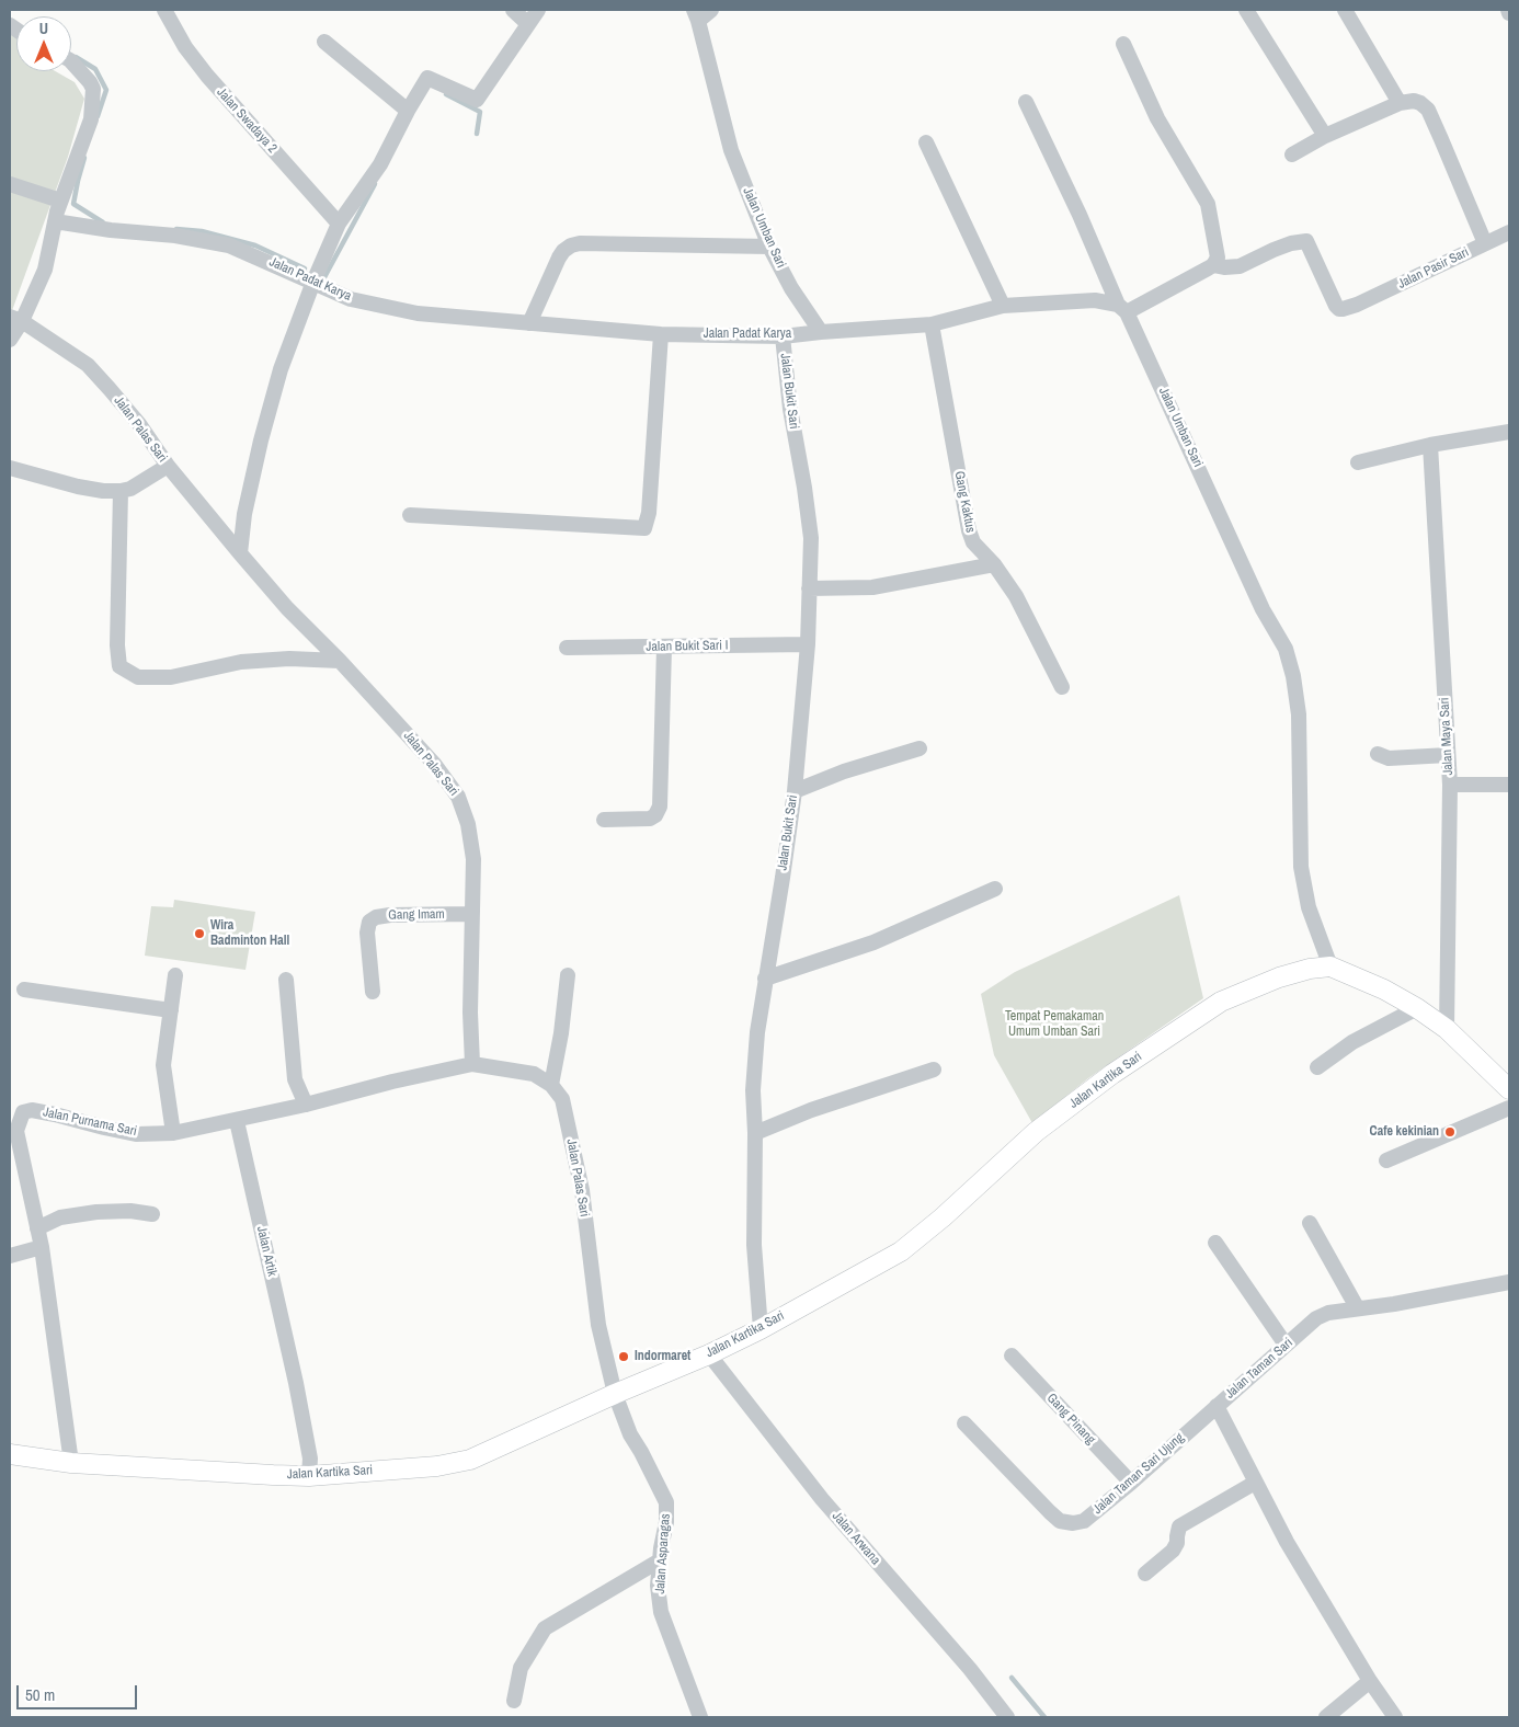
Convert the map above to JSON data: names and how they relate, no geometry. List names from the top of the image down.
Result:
{
  "streets": {
    "main road": ["Jalan Kartika Sari"],
    "street": [
      "Jalan Swadaya 2",
      "Jalan Umban Sari",
      "Jalan Pasir Sari",
      "Jalan Padat Karya",
      "Jalan Bukit Sari",
      "Jalan Palas Sari",
      "Gang Kaktus",
      "Jalan Bukit Sari I",
      "Jalan Maya Sari",
      "Gang Imam",
      "Jalan Purnama Sari",
      "Jalan Artik",
      "Jalan Taman Sari",
      "Gang Pinang",
      "Jalan Taman Sari Ujung",
      "Jalan Arwana",
      "Jalan Asparagas"
    ]
  },
  "crossings": [
    ["Jalan Umban Sari", "Jalan Padat Karya"],
    ["Jalan Umban Sari", "Jalan Kartika Sari"],
    ["Jalan Padat Karya", "Jalan Bukit Sari"],
    ["Jalan Bukit Sari", "Jalan Bukit Sari I"],
    ["Jalan Bukit Sari", "Jalan Kartika Sari"],
    ["Jalan Palas Sari", "Gang Imam"],
    ["Jalan Palas Sari", "Jalan Kartika Sari"],
    ["Jalan Palas Sari", "Jalan Purnama Sari"],
    ["Jalan Palas Sari", "Jalan Asparagas"],
    ["Jalan Kartika Sari", "Jalan Purnama Sari"],
    ["Jalan Kartika Sari", "Jalan Artik"],
    ["Jalan Kartika Sari", "Jalan Arwana"],
    ["Jalan Kartika Sari", "Jalan Asparagas"],
    ["Jalan Purnama Sari", "Jalan Artik"],
    ["Jalan Taman Sari", "Jalan Taman Sari Ujung"],
    ["Gang Pinang", "Jalan Taman Sari Ujung"]
  ],
  "parks": ["Tempat Pemakaman Umum Umban Sari"],
  "places": ["Wira Badminton Hall", "Cafe kekinian", "Indormaret"],
  "scale_bar": "50 m",
  "north": "top"
}
